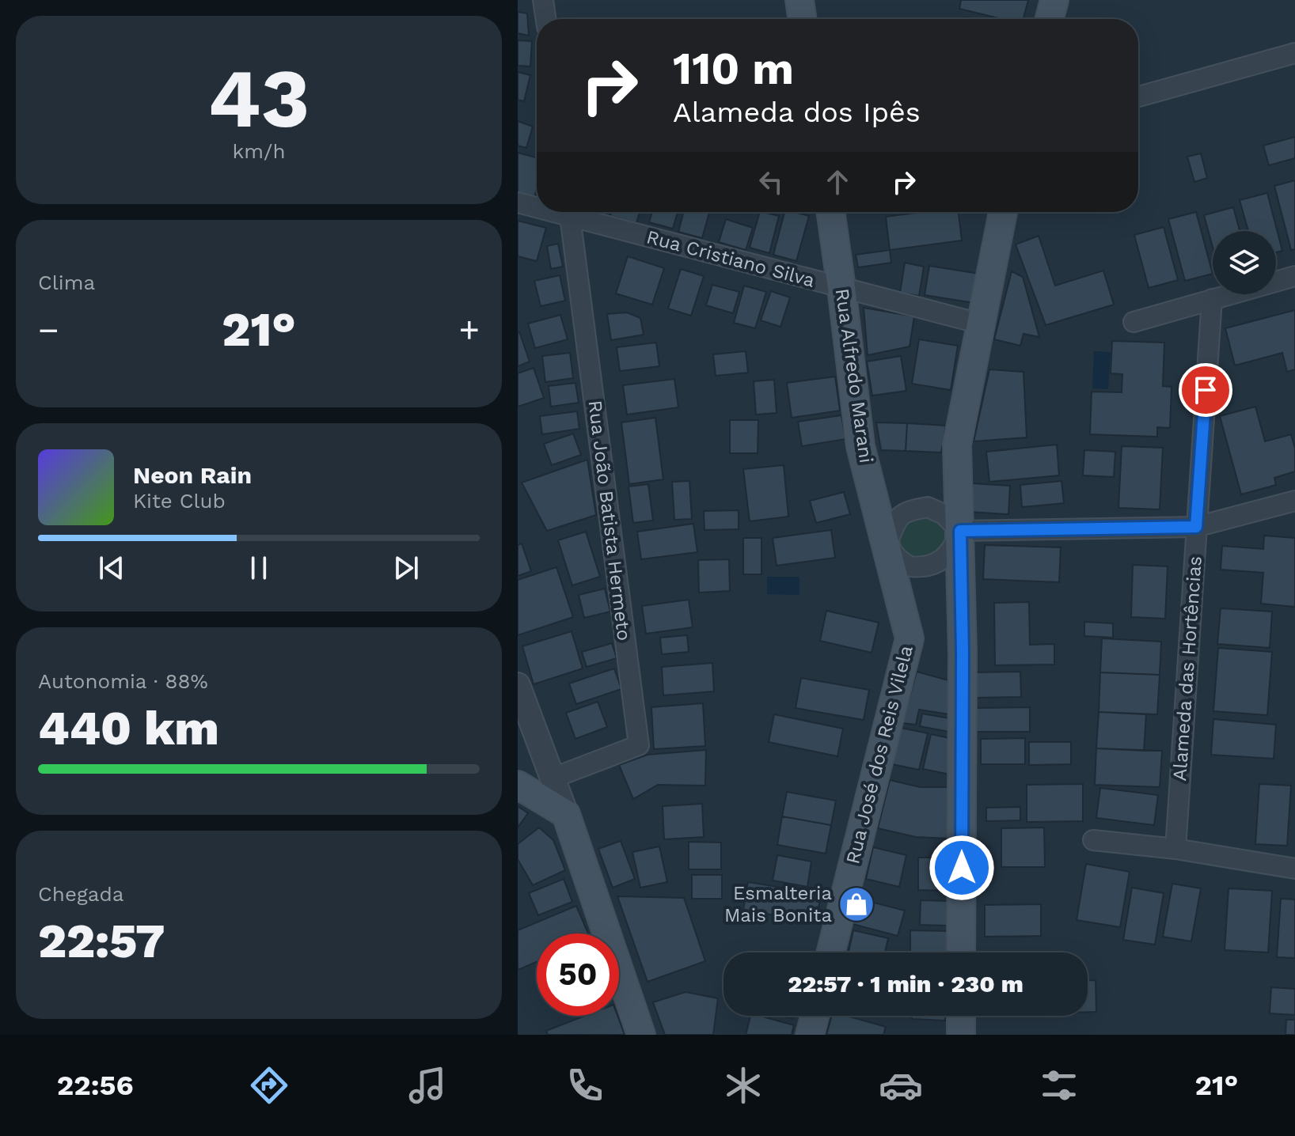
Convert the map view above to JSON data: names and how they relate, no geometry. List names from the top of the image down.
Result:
{
  "streets": {
    "main road": ["Rua Alfredo Marani", "Rua José dos Reis Vilela"],
    "street": ["Rua Cristiano Silva", "Rua João Batista Hermeto", "Alameda das Hortências"]
  },
  "crossings": [
    ["Rua Cristiano Silva", "Rua Alfredo Marani"],
    ["Rua Alfredo Marani", "Rua José dos Reis Vilela"]
  ],
  "places": {
    "shop": ["Esmalteria Mais Bonita"]
  },
  "page": {
    "tile": [
      ["43", "km/h"],
      "Clima",
      ["Autonomia · 88%", "440 km"],
      ["Chegada", "22:57"]
    ],
    "turn": ["110 m", "Alameda dos Ipês"],
    "heat": ["−", "21°", "+"],
    "song": ["Neon Rain", "Kite Club"],
    "limit": "50",
    "trip": "22:57 · 1 min · 230 m",
    "tabs": ["22:56", "21°"]
  }
}
